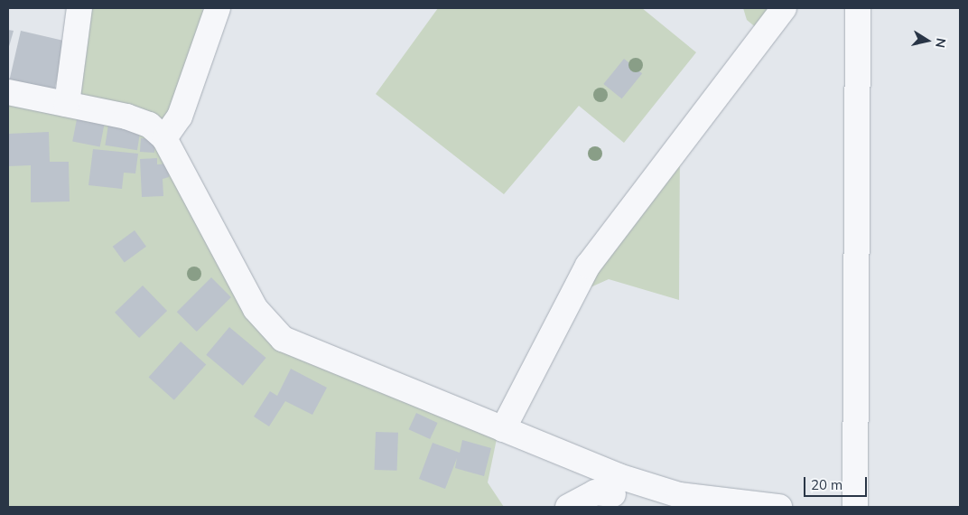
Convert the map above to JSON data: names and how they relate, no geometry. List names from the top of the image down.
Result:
{
  "scale_bar": "20 m",
  "north": "right"
}
